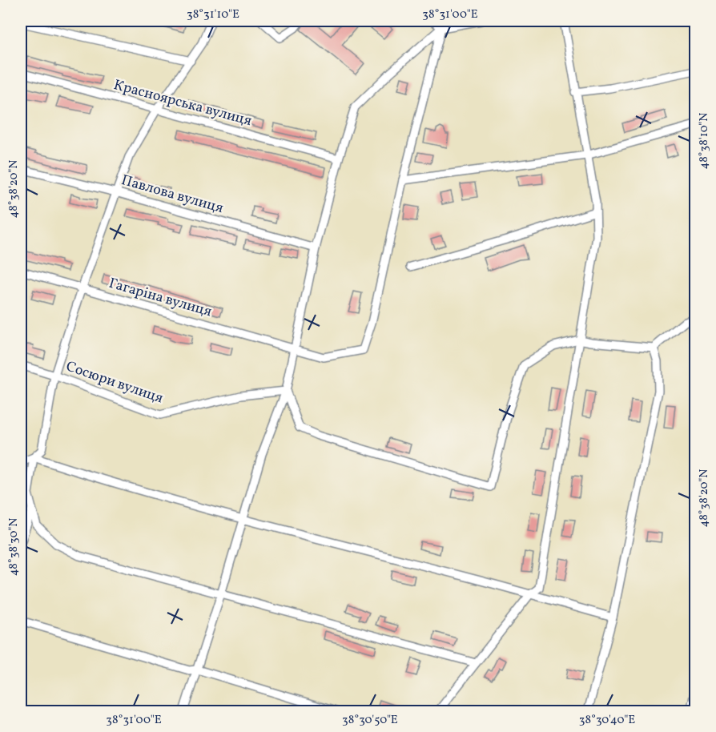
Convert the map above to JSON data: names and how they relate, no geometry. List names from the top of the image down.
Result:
{
  "streets": {
    "street": [
      "Красноярська вулиця",
      "Павлова вулиця",
      "Гагаріна вулиця",
      "Сосюри вулиця"
    ]
  },
  "coordinates": [
    "38°31'10\"E",
    "38°31'00\"E",
    "48°38'10\"N",
    "48°38'20\"N",
    "48°38'30\"N",
    "38°30'50\"E",
    "38°30'40\"E"
  ]
}
